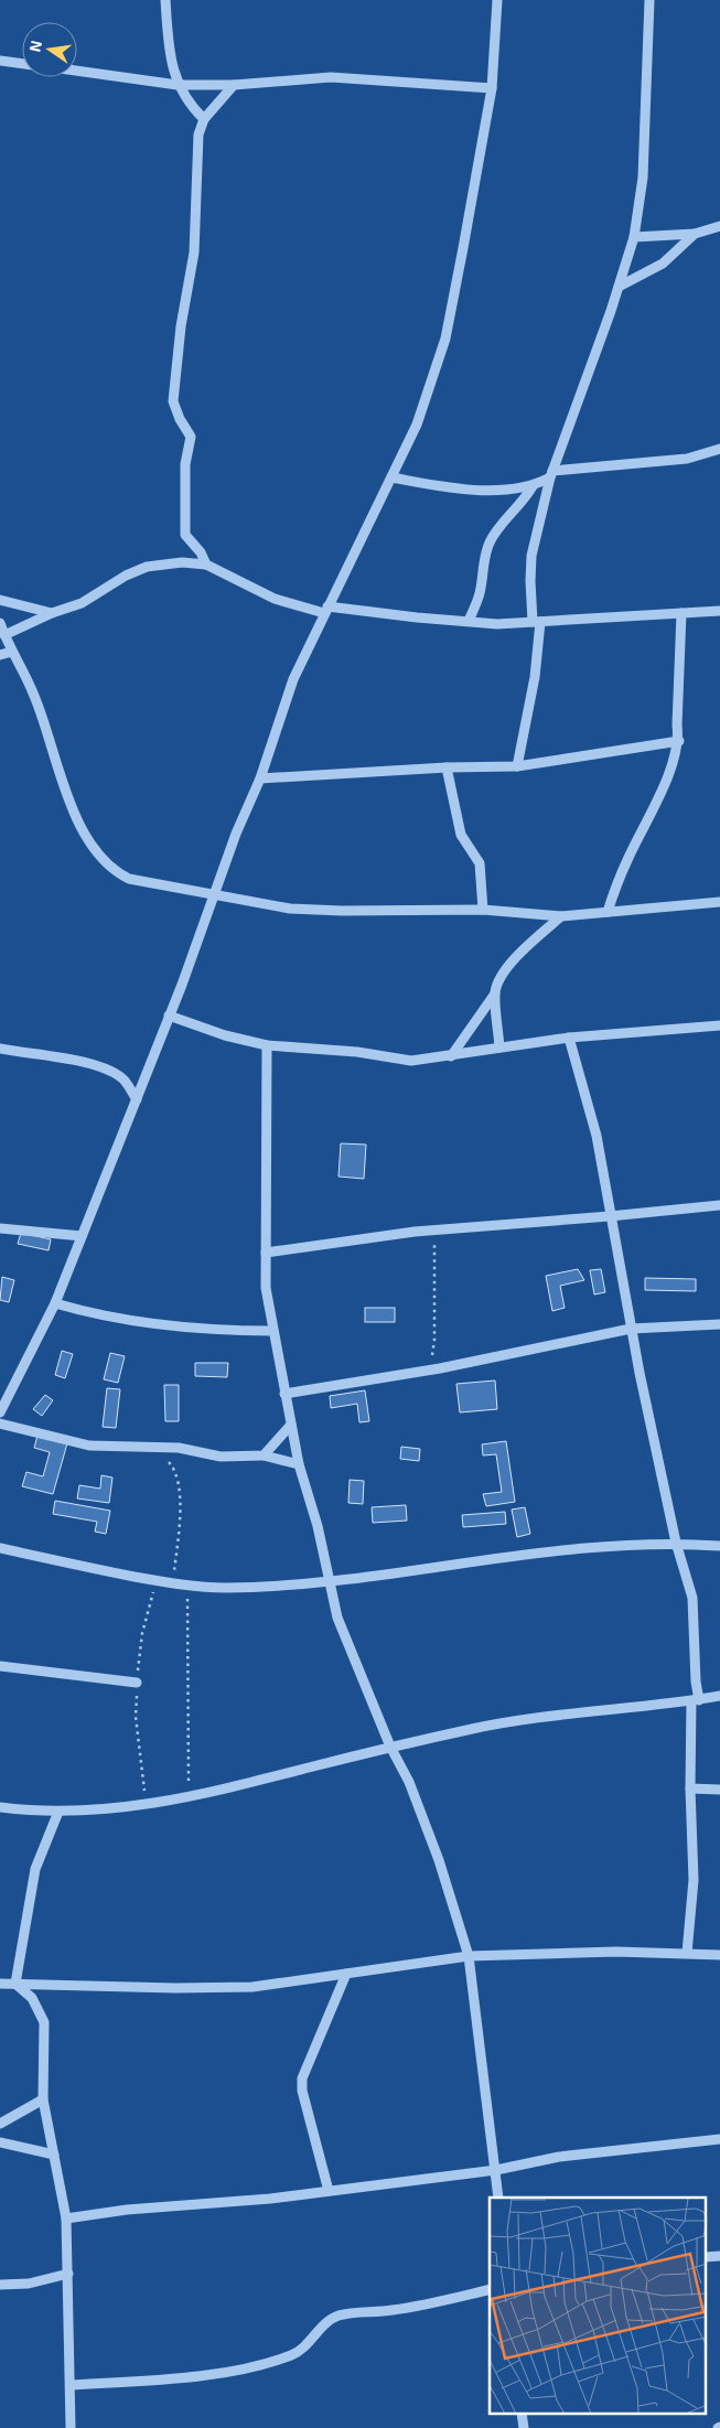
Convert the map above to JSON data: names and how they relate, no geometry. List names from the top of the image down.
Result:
{
  "north": "left"
}
